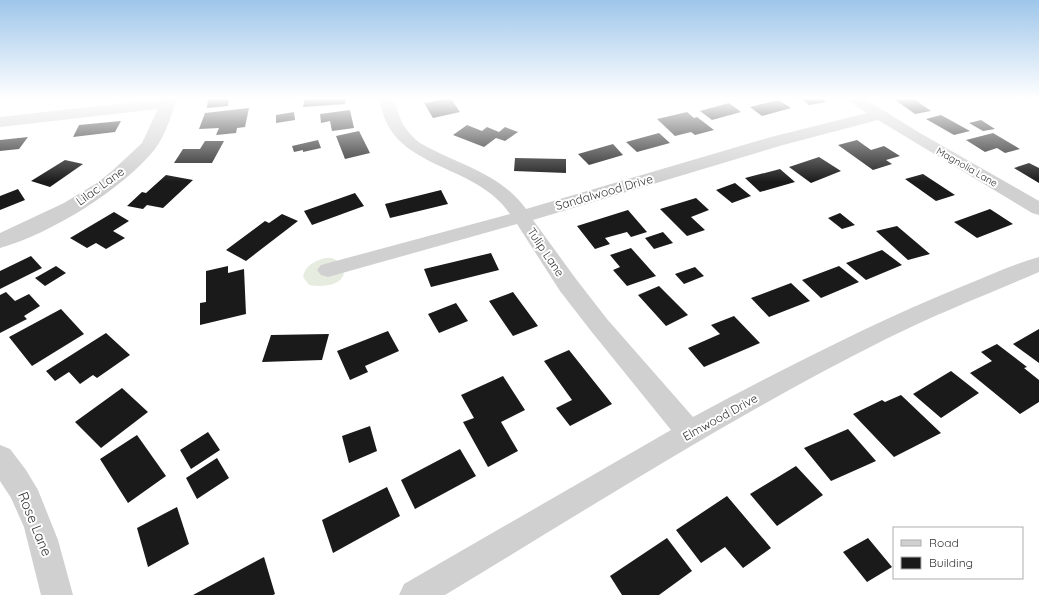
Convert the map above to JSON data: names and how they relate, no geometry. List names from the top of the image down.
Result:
{
  "streets": {
    "street": [
      "Magnolia Lane",
      "Lilac Lane",
      "Sandalwood Drive",
      "Tulip Lane",
      "Elmwood Drive",
      "Rose Lane"
    ]
  },
  "crossings": [
    ["Sandalwood Drive", "Tulip Lane"],
    ["Tulip Lane", "Elmwood Drive"]
  ],
  "legend": ["Road", "Building"]
}
